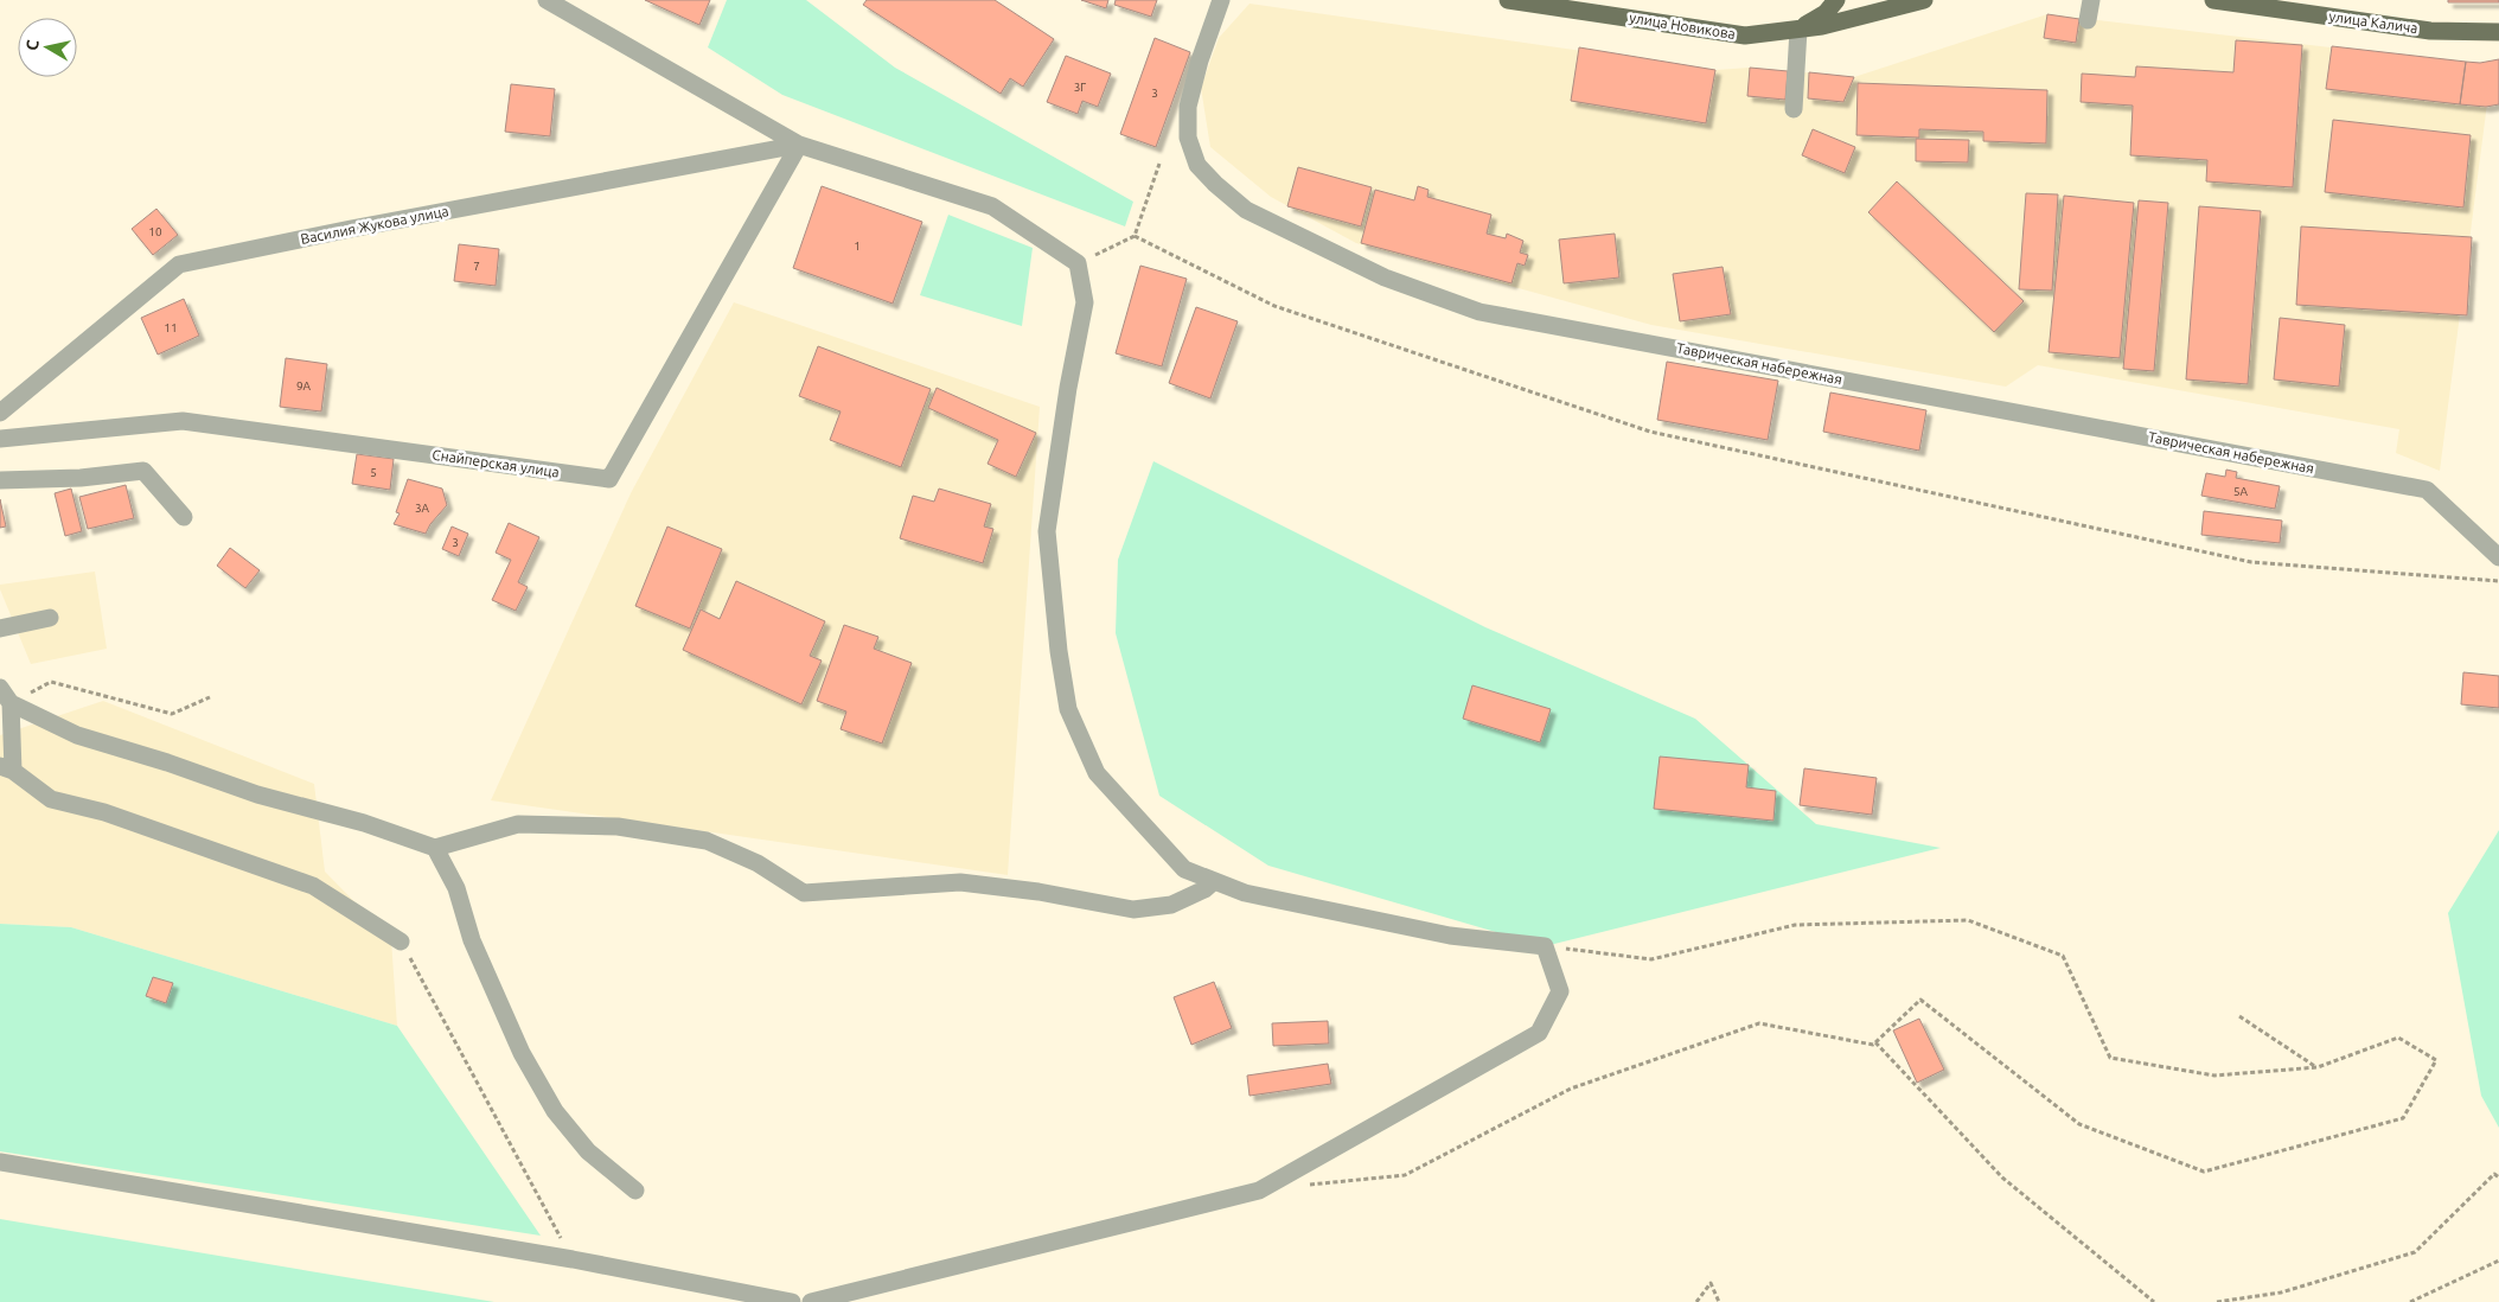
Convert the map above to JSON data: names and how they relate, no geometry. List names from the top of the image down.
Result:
{
  "streets": {
    "main road": ["улица Калича", "улица Новикова"],
    "street": ["Василия Жукова улица", "Таврическая набережная", "Снайперская улица"]
  },
  "crossings": [
    ["Василия Жукова улица", "Снайперская улица"]
  ],
  "house_numbers": [
    "3Г",
    "3",
    "10",
    "1",
    "7",
    "11",
    "9А",
    "5",
    "5А",
    "3А",
    "3"
  ],
  "north": "left"
}
